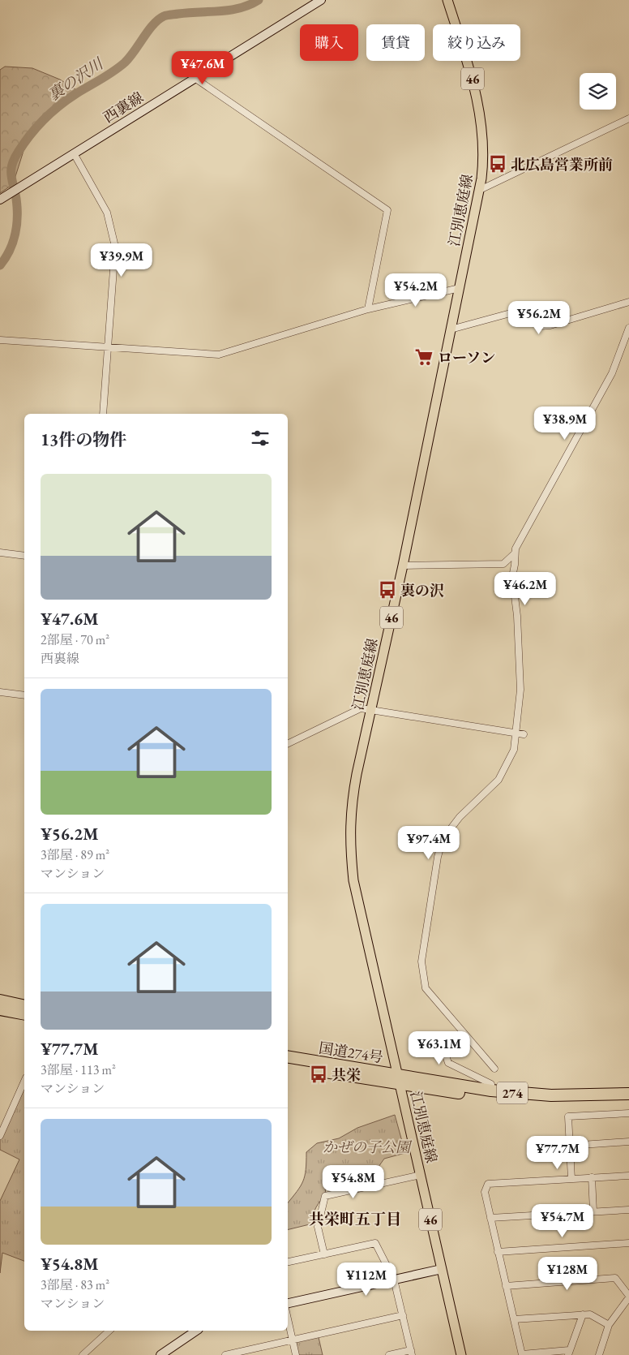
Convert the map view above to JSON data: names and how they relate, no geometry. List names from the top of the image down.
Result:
{
  "streets": {
    "highway": ["国道274号", "274"],
    "main road": ["46", "江別恵庭線"],
    "street": ["西裏線"]
  },
  "crossings": [
    ["江別恵庭線", "国道274号"]
  ],
  "districts": ["共栄町五丁目"],
  "water": ["裏の沢川"],
  "parks": ["かぜの子公園"],
  "places": {
    "bus stop": ["北広島営業所前", "裏の沢", "共栄"],
    "supermarket": ["ローソン"]
  },
  "page": {
    "chip": ["購入", "賃貸", "絞り込み"],
    "price": [
      "¥47.6M",
      "¥39.9M",
      "¥54.2M",
      "¥56.2M",
      "¥38.9M",
      "¥46.2M",
      "¥97.4M",
      "¥63.1M",
      "¥77.7M",
      "¥54.8M",
      "¥54.7M",
      "¥128M",
      "¥112M"
    ],
    "heading": "13件の物件",
    "list": [
      {
        "name": "¥47.6M",
        "note": "2部屋 · 70 m² · 西裏線"
      },
      {
        "name": "¥56.2M",
        "note": "3部屋 · 89 m² · マンション"
      },
      {
        "name": "¥77.7M",
        "note": "3部屋 · 113 m² · マンション"
      },
      {
        "name": "¥54.8M",
        "note": "3部屋 · 83 m² · マンション"
      }
    ]
  }
}
